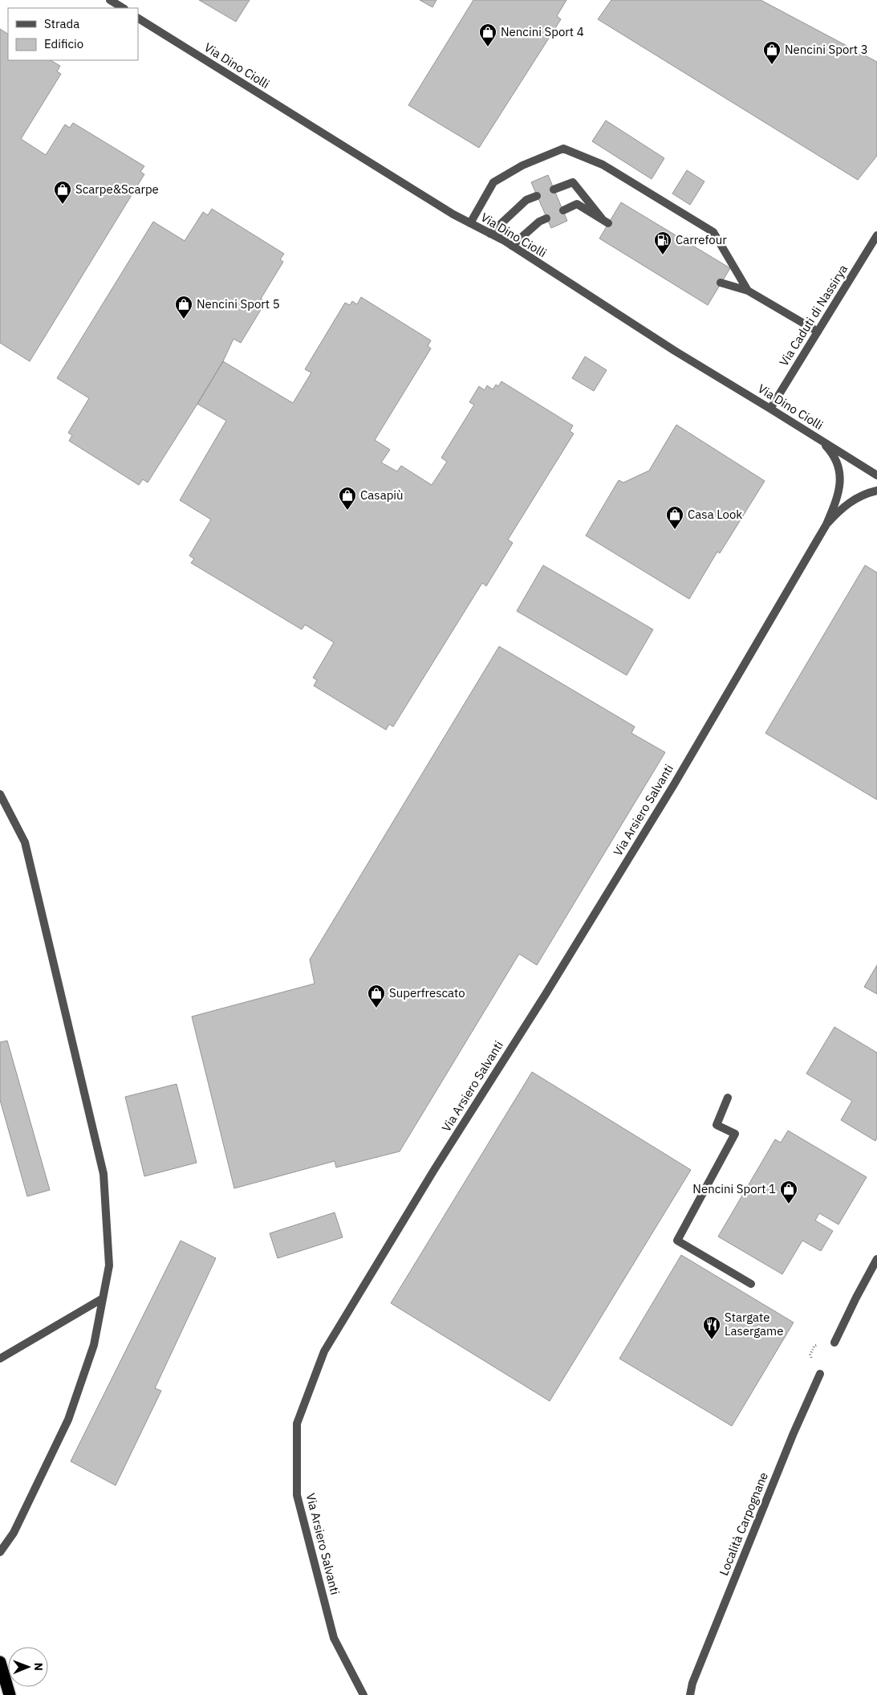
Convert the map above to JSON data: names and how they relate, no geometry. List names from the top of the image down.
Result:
{
  "streets": {
    "street": [
      "Via Dino Ciolli",
      "Via Caduti di Nassirya",
      "Via Arsiero Salvanti",
      "Località Carpognane"
    ]
  },
  "crossings": [
    ["Via Dino Ciolli", "Via Caduti di Nassirya"],
    ["Via Dino Ciolli", "Via Arsiero Salvanti"]
  ],
  "places": {
    "shop": [
      "Nencini Sport 4",
      "Nencini Sport 3",
      "Scarpe&Scarpe",
      "Nencini Sport 5",
      "Casapiù",
      "Casa Look",
      "Superfrescato",
      "Nencini Sport 1"
    ],
    "fuel station": ["Carrefour"],
    "restaurant": ["Stargate Lasergame"]
  },
  "legend": ["Strada", "Edificio"],
  "north": "right"
}
